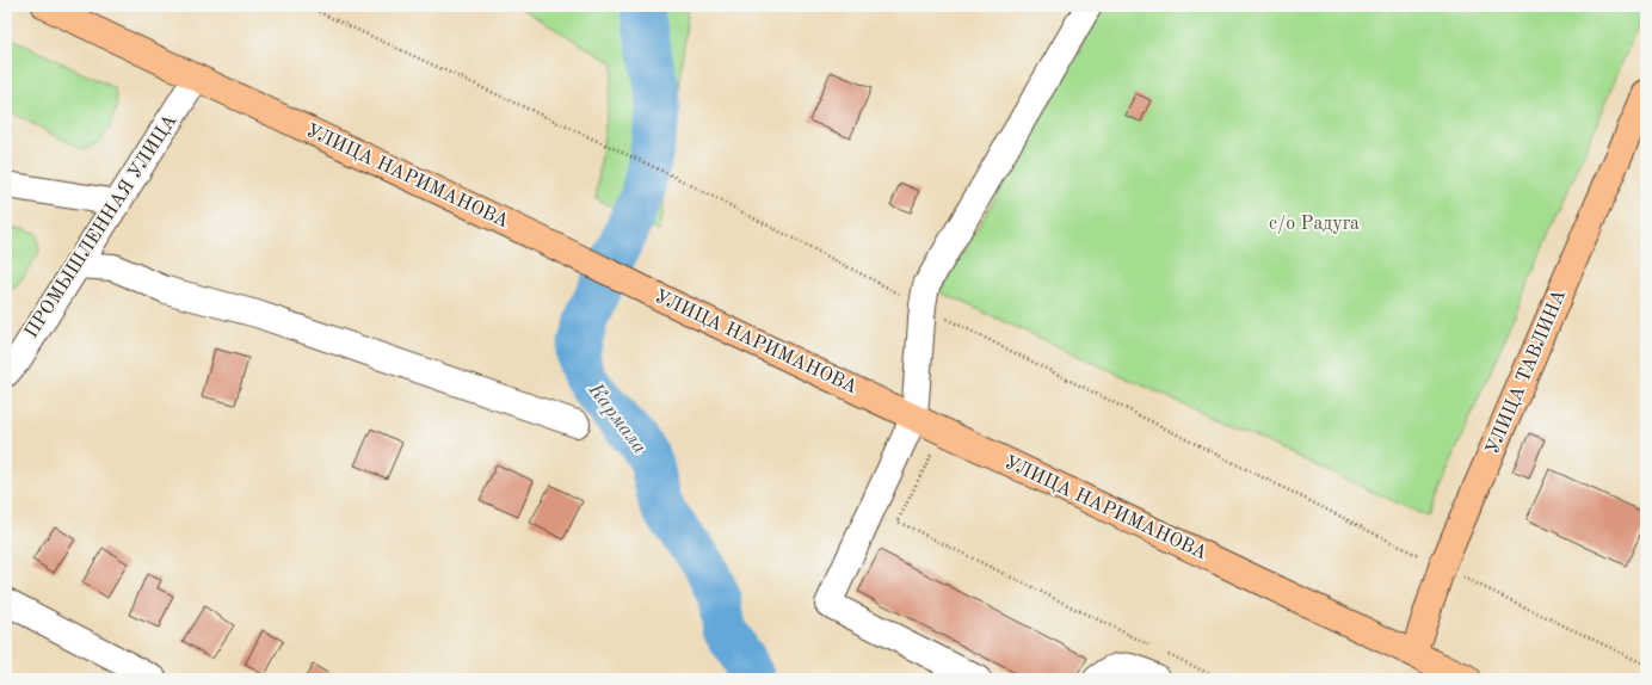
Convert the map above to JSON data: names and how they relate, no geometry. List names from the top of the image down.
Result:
{
  "streets": {
    "main road": ["УЛИЦА НАРИМАНОВА", "УЛИЦА ТАВЛИНА"],
    "street": ["ПРОМЫШЛЕННАЯ УЛИЦА"]
  },
  "crossings": [
    ["УЛИЦА НАРИМАНОВА", "ПРОМЫШЛЕННАЯ УЛИЦА"],
    ["УЛИЦА НАРИМАНОВА", "УЛИЦА ТАВЛИНА"]
  ],
  "water": ["Кармала"],
  "parks": ["с/о Радуга"]
}
